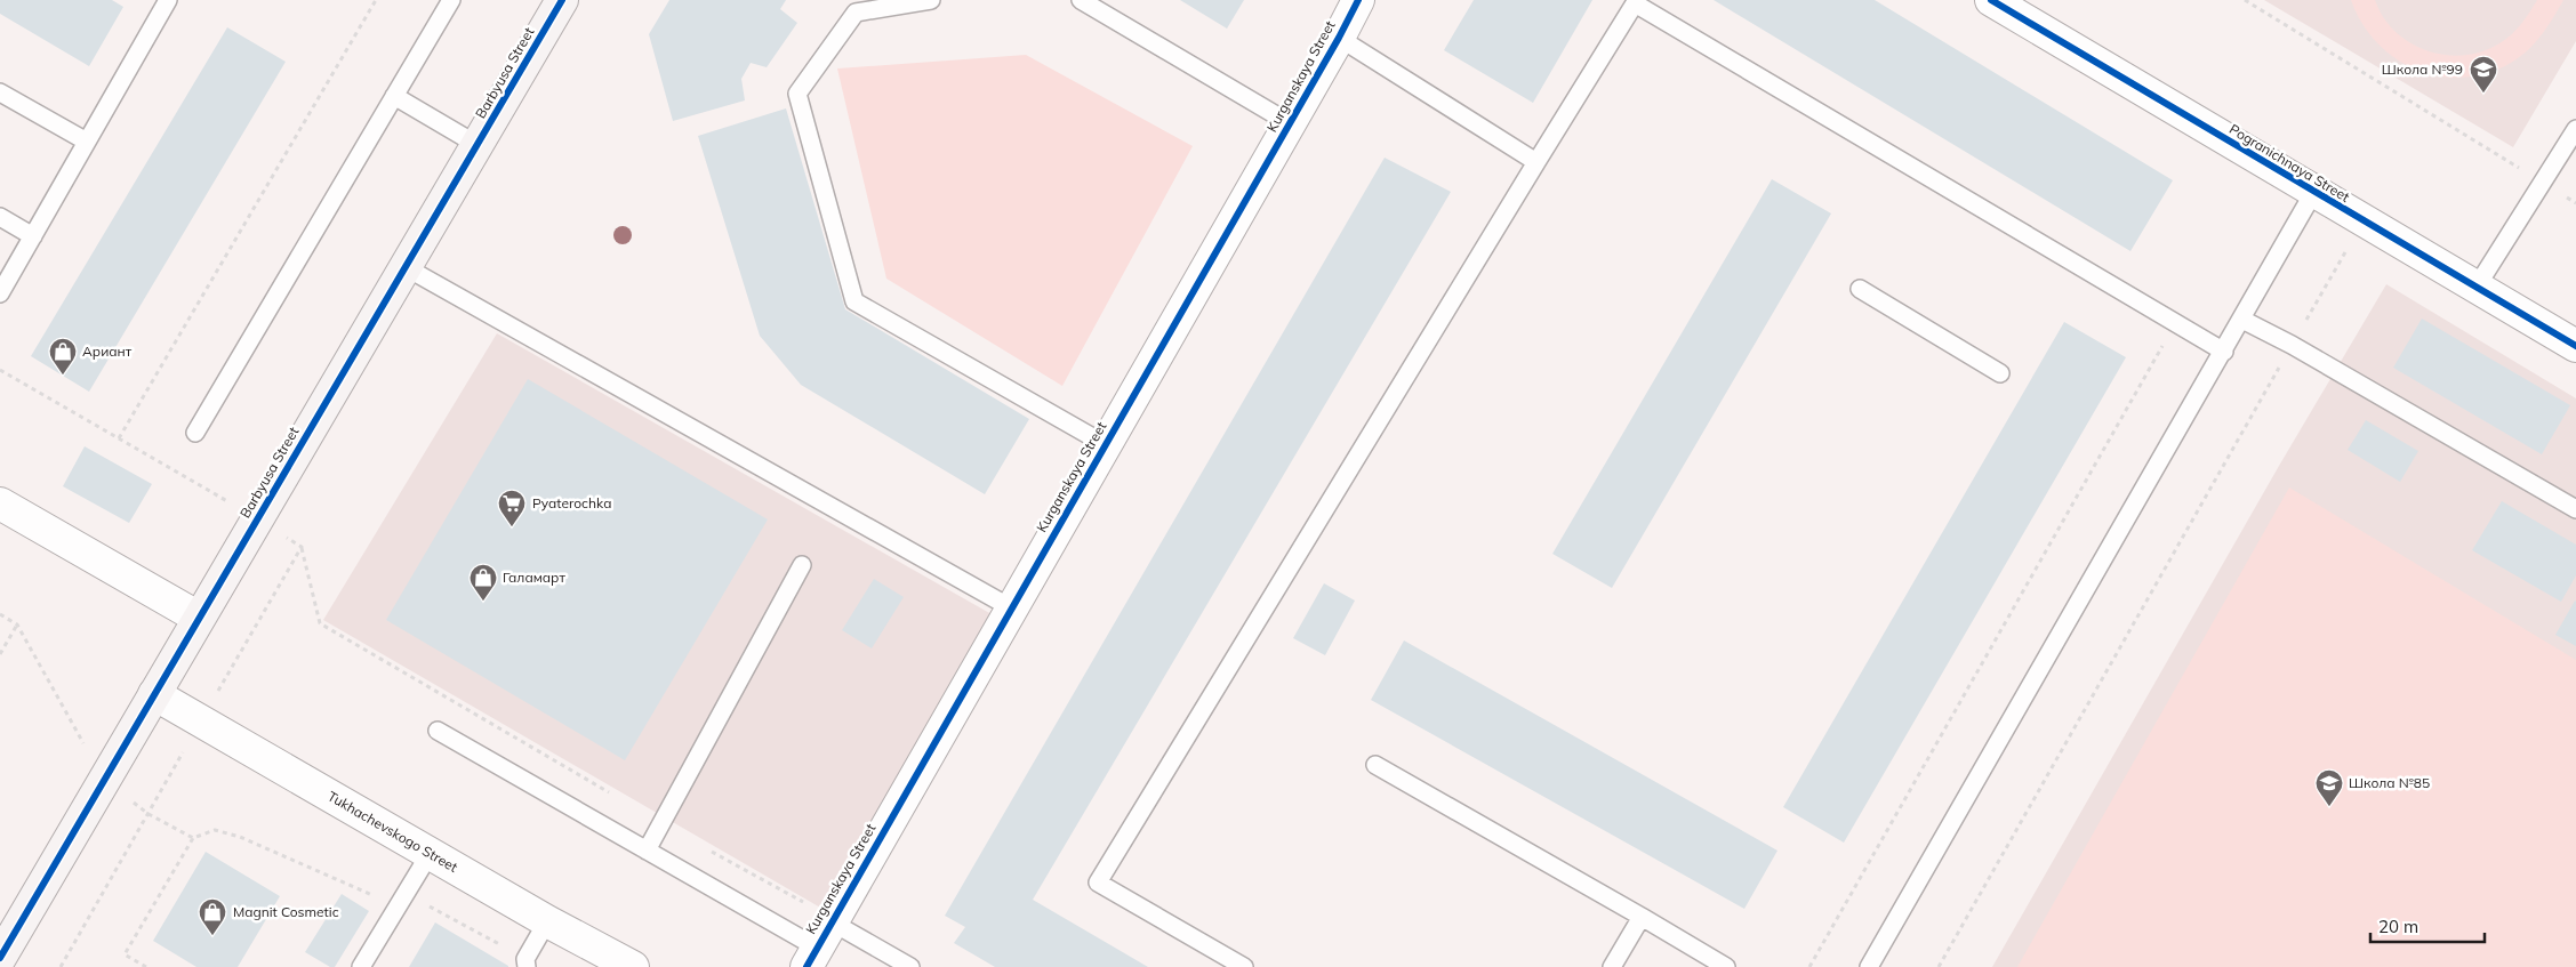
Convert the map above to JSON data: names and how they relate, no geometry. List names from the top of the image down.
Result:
{
  "streets": {
    "street": [
      "Barbyusa Street",
      "Kurganskaya Street",
      "Pogranichnaya Street",
      "Tukhachevskogo Street"
    ]
  },
  "crossings": [
    ["Barbyusa Street", "Tukhachevskogo Street"]
  ],
  "places": {
    "school or university": ["Школа №99", "Школа №85"],
    "shop": ["Ариант", "Галамарт", "Magnit Cosmetic"],
    "supermarket": ["Pyaterochka"]
  },
  "scale_bar": "20 m"
}
